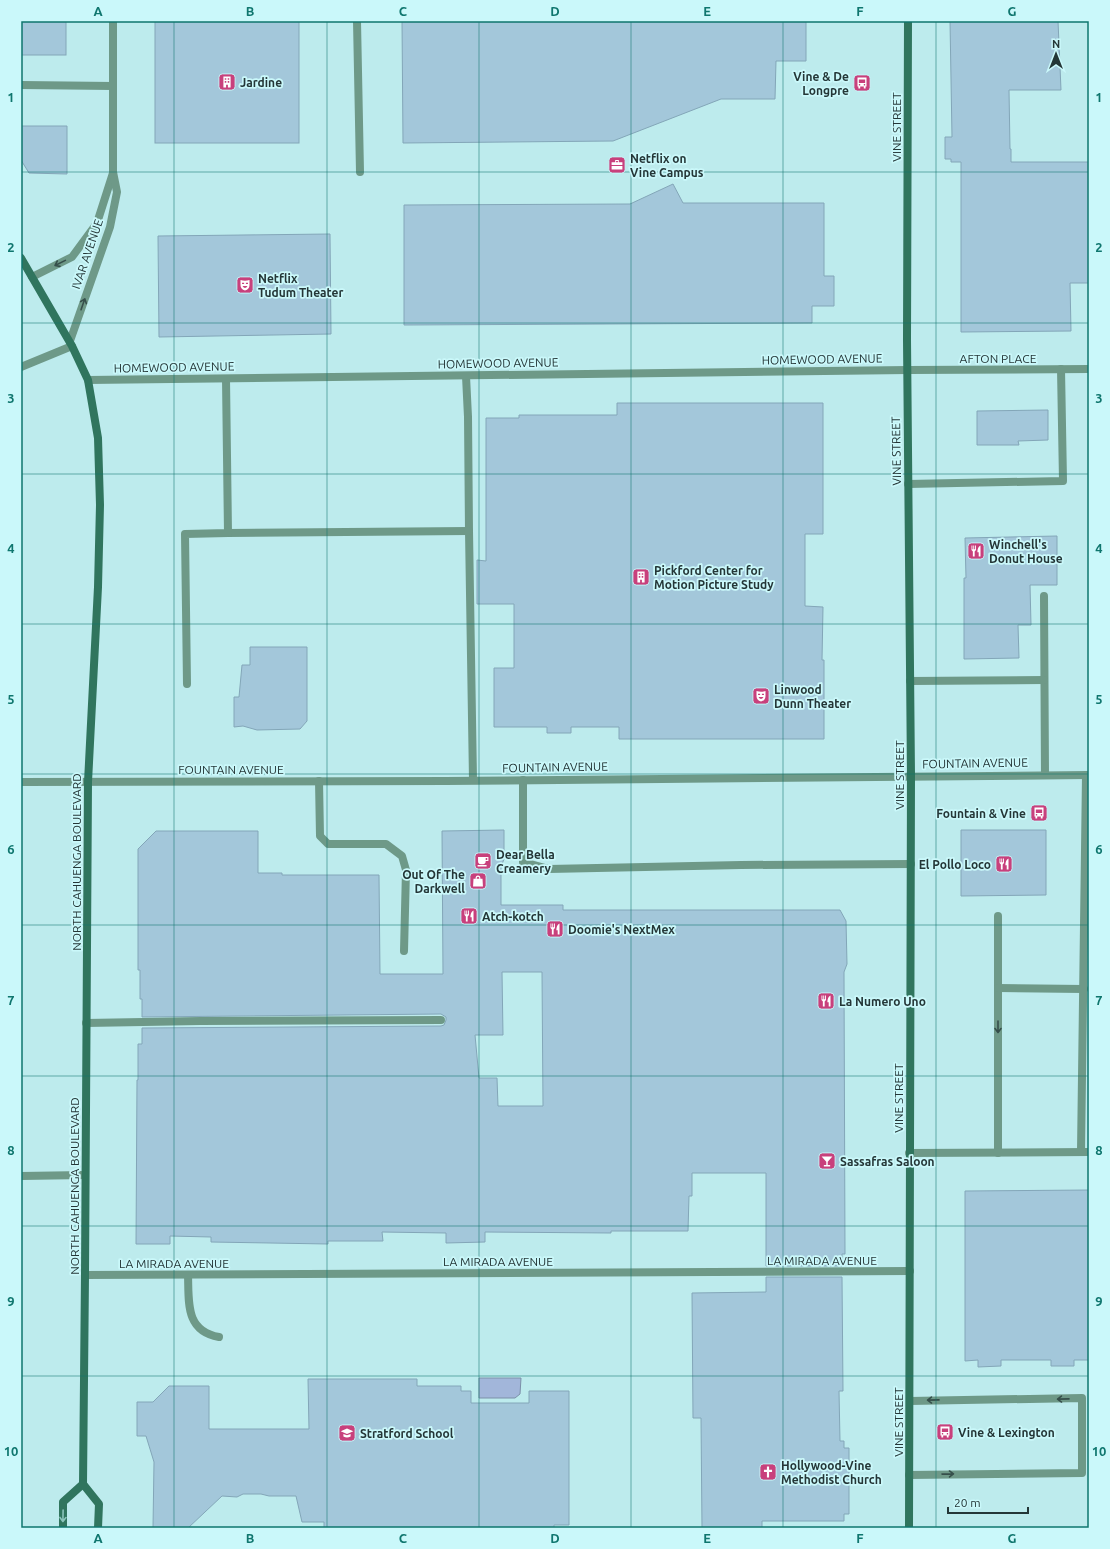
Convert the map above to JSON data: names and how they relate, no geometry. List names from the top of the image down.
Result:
{
  "streets": {
    "main road": ["VINE STREET", "NORTH CAHUENGA BOULEVARD"],
    "street": [
      "IVAR AVENUE",
      "AFTON PLACE",
      "HOMEWOOD AVENUE",
      "FOUNTAIN AVENUE",
      "LA MIRADA AVENUE"
    ]
  },
  "crossings": [
    ["VINE STREET", "AFTON PLACE"],
    ["VINE STREET", "HOMEWOOD AVENUE"],
    ["VINE STREET", "FOUNTAIN AVENUE"],
    ["VINE STREET", "LA MIRADA AVENUE"],
    ["IVAR AVENUE", "NORTH CAHUENGA BOULEVARD"],
    ["AFTON PLACE", "HOMEWOOD AVENUE"],
    ["HOMEWOOD AVENUE", "NORTH CAHUENGA BOULEVARD"],
    ["FOUNTAIN AVENUE", "NORTH CAHUENGA BOULEVARD"],
    ["NORTH CAHUENGA BOULEVARD", "LA MIRADA AVENUE"]
  ],
  "places": {
    "building": ["Jardine", "Pickford Center for Motion Picture Study"],
    "bus stop": ["Vine & De Longpre", "Fountain & Vine", "Vine & Lexington"],
    "office": ["Netflix on Vine Campus"],
    "theatre": ["Netflix Tudum Theater", "Linwood Dunn Theater"],
    "restaurant": [
      "Winchell's Donut House",
      "El Pollo Loco",
      "Atch-kotch",
      "Doomie's NextMex",
      "La Numero Uno"
    ],
    "cafe": ["Dear Bella Creamery"],
    "shop": ["Out Of The Darkwell"],
    "bar": ["Sassafras Saloon"],
    "school or university": ["Stratford School"],
    "church": ["Hollywood-Vine Methodist Church"]
  },
  "scale_bar": "20 m",
  "north": "top",
  "grid": {
    "columns": [
      "A",
      "B",
      "C",
      "D",
      "E",
      "F",
      "G"
    ],
    "rows": [
      "1",
      "2",
      "3",
      "4",
      "5",
      "6",
      "7",
      "8",
      "9",
      "10"
    ]
  }
}
